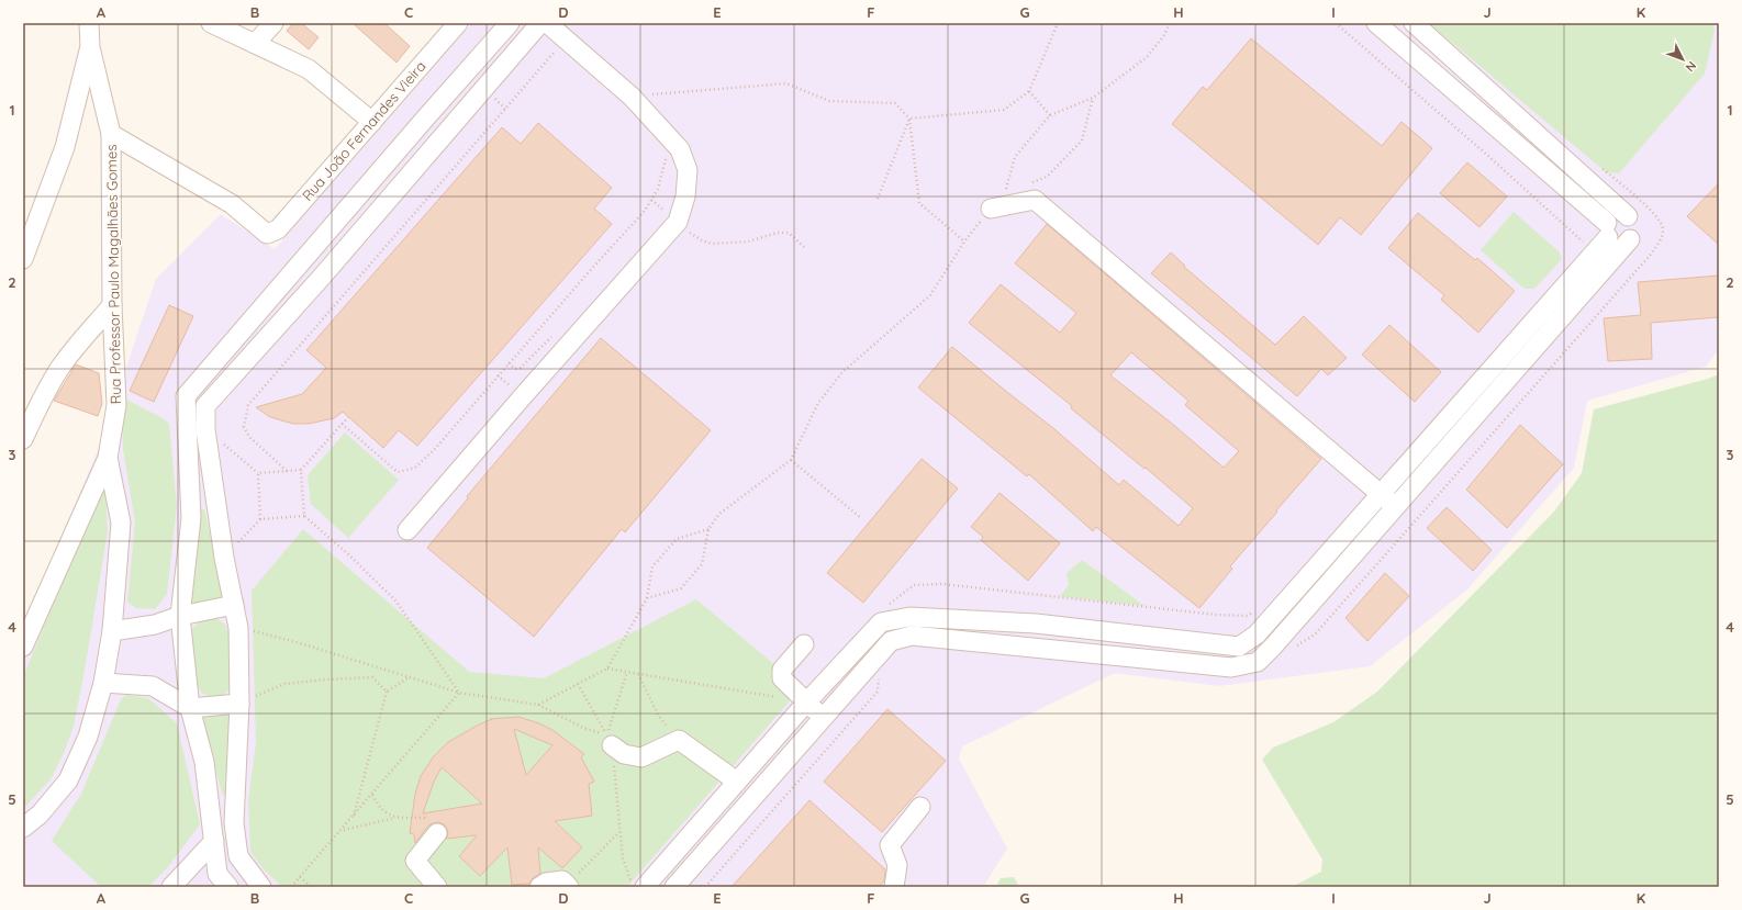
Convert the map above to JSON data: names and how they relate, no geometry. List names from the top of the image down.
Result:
{
  "streets": {
    "street": ["Rua João Fernandes Vieira", "Rua Professor Paulo Magalhães Gomes"]
  },
  "crossings": [
    ["Rua João Fernandes Vieira", "Rua Professor Paulo Magalhães Gomes"]
  ],
  "north": "bottom right",
  "grid": {
    "columns": [
      "A",
      "B",
      "C",
      "D",
      "E",
      "F",
      "G",
      "H",
      "I",
      "J",
      "K"
    ],
    "rows": [
      "1",
      "2",
      "3",
      "4",
      "5"
    ]
  }
}
